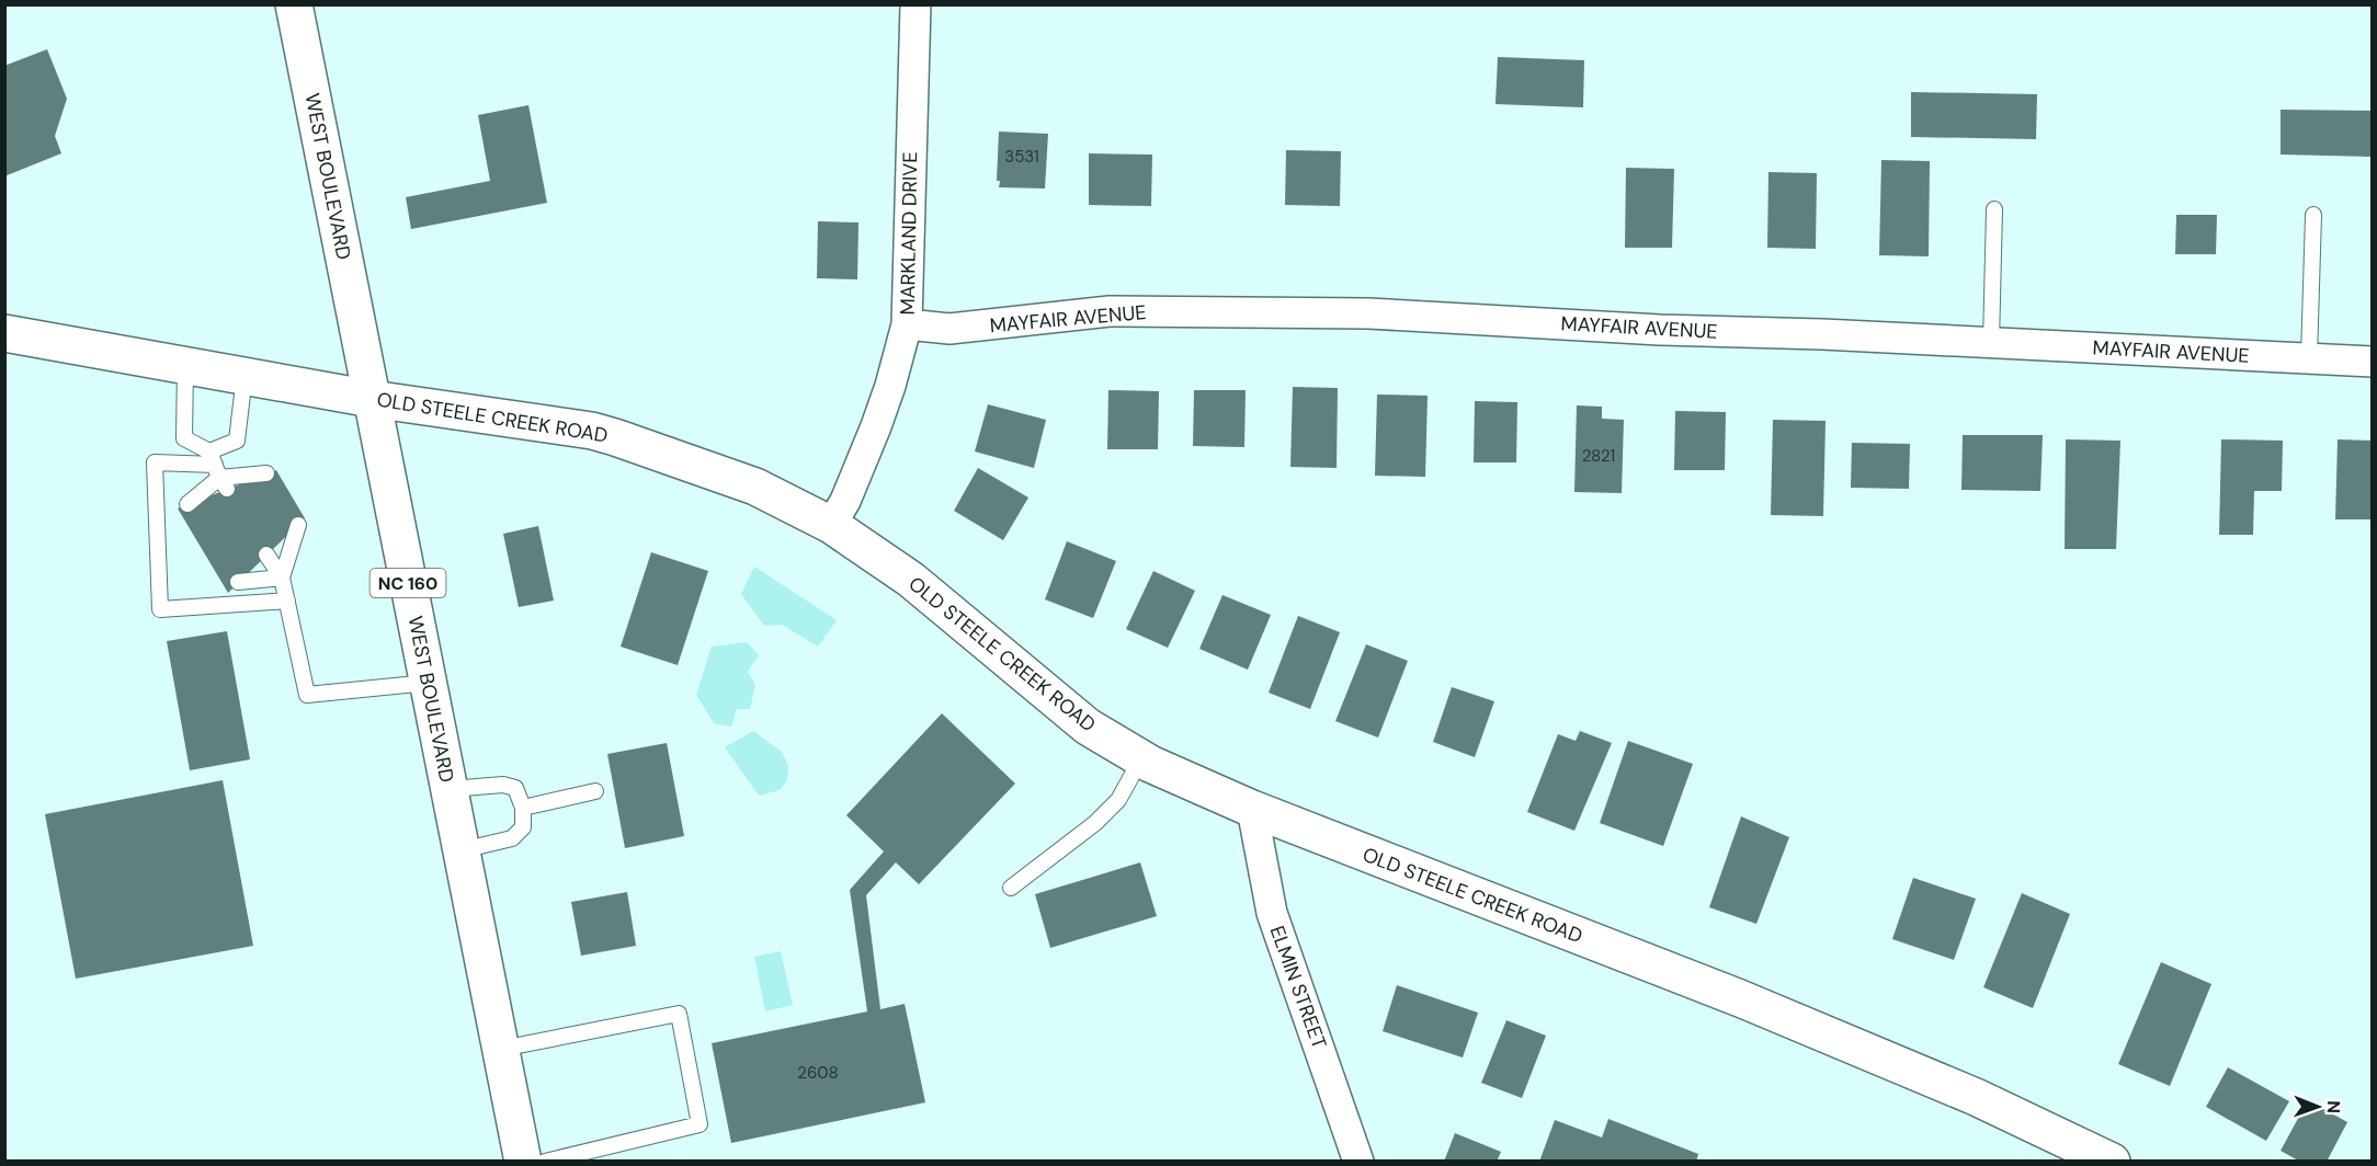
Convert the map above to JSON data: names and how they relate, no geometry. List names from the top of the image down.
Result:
{
  "streets": {
    "main road": ["WEST BOULEVARD", "OLD STEELE CREEK ROAD", "NC 160"],
    "street": ["MARKLAND DRIVE", "MAYFAIR AVENUE", "ELMIN STREET"]
  },
  "crossings": [
    ["WEST BOULEVARD", "OLD STEELE CREEK ROAD"],
    ["MARKLAND DRIVE", "MAYFAIR AVENUE"],
    ["MARKLAND DRIVE", "OLD STEELE CREEK ROAD"],
    ["OLD STEELE CREEK ROAD", "ELMIN STREET"]
  ],
  "house_numbers": ["3531", "2821", "2608"],
  "north": "right"
}
